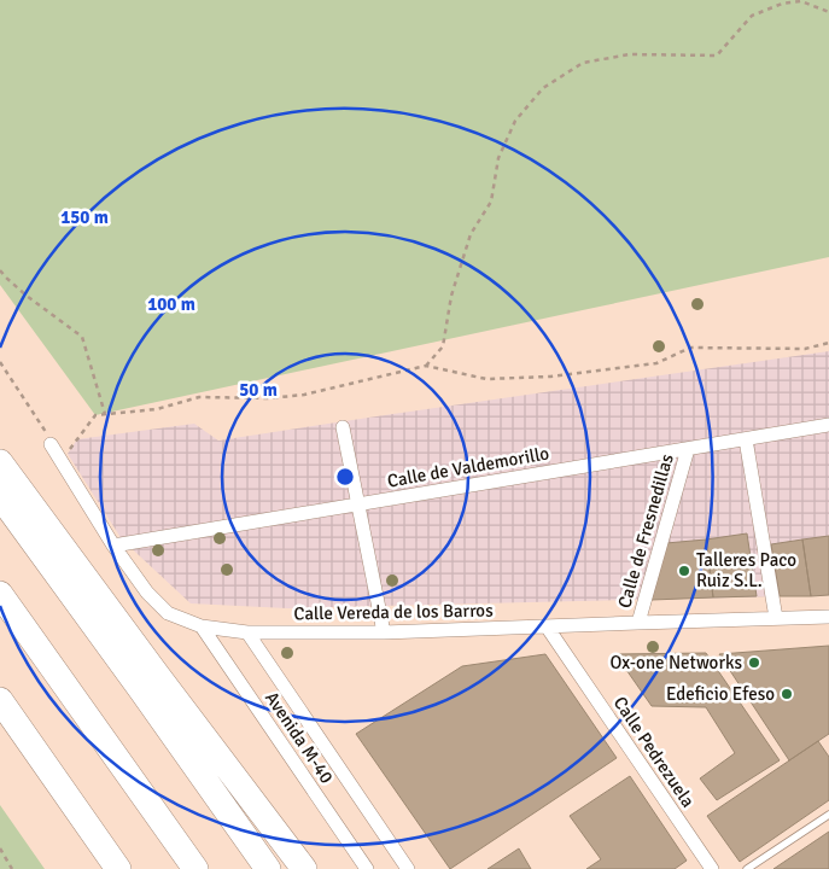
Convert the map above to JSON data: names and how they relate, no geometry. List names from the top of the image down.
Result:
{
  "streets": {
    "street": [
      "Calle de Valdemorillo",
      "Calle de Fresnedillas",
      "Calle Vereda de los Barros",
      "Avenida M-40",
      "Calle Pedrezuela"
    ]
  },
  "crossings": [
    ["Calle de Valdemorillo", "Calle de Fresnedillas"],
    ["Calle de Valdemorillo", "Calle Vereda de los Barros"],
    ["Calle de Fresnedillas", "Calle Vereda de los Barros"],
    ["Calle Vereda de los Barros", "Avenida M-40"],
    ["Calle Vereda de los Barros", "Calle Pedrezuela"]
  ],
  "places": ["Talleres Paco Ruiz S.L.", "Ox-one Networks", "Edeficio Efeso"],
  "rings": ["150 m", "100 m", "50 m"]
}
